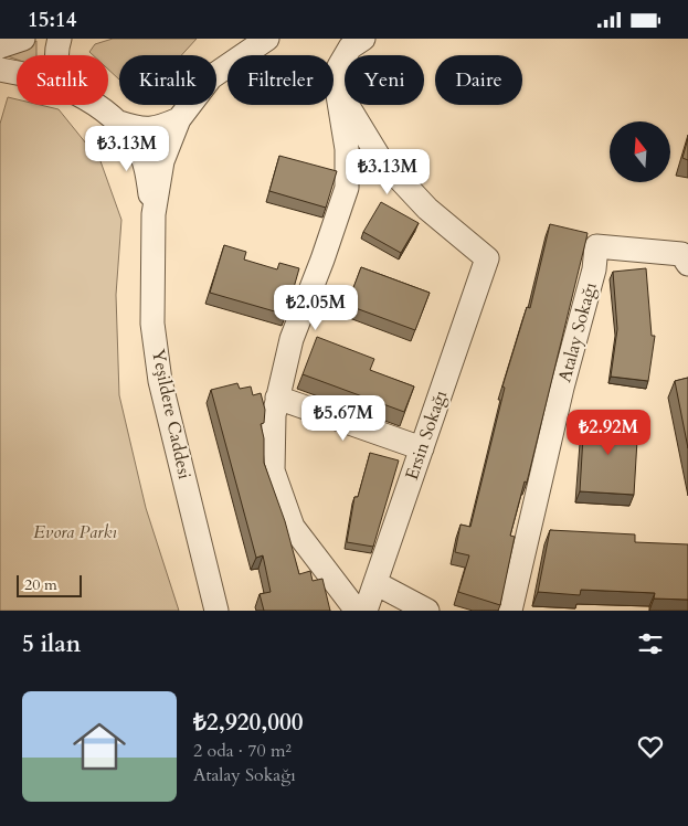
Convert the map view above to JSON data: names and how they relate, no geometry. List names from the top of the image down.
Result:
{
  "streets": {
    "street": ["Atalay Sokağı", "Yeşildere Caddesi", "Ersin Sokağı"]
  },
  "parks": ["Evora Parkı"],
  "scale_bar": "20 m",
  "north": "top",
  "page": {
    "status": "15:14",
    "chip": [
      "Satılık",
      "Kiralık",
      "Filtreler",
      "Yeni",
      "Daire"
    ],
    "price": [
      "₺3.13M",
      "₺3.13M",
      "₺2.05M",
      "₺5.67M",
      "₺2.92M"
    ],
    "scale": "20 m",
    "heading": "5 ilan",
    "list": [
      {
        "name": "₺2,920,000",
        "note": "2 oda · 70 m² · Atalay Sokağı"
      }
    ]
  }
}
